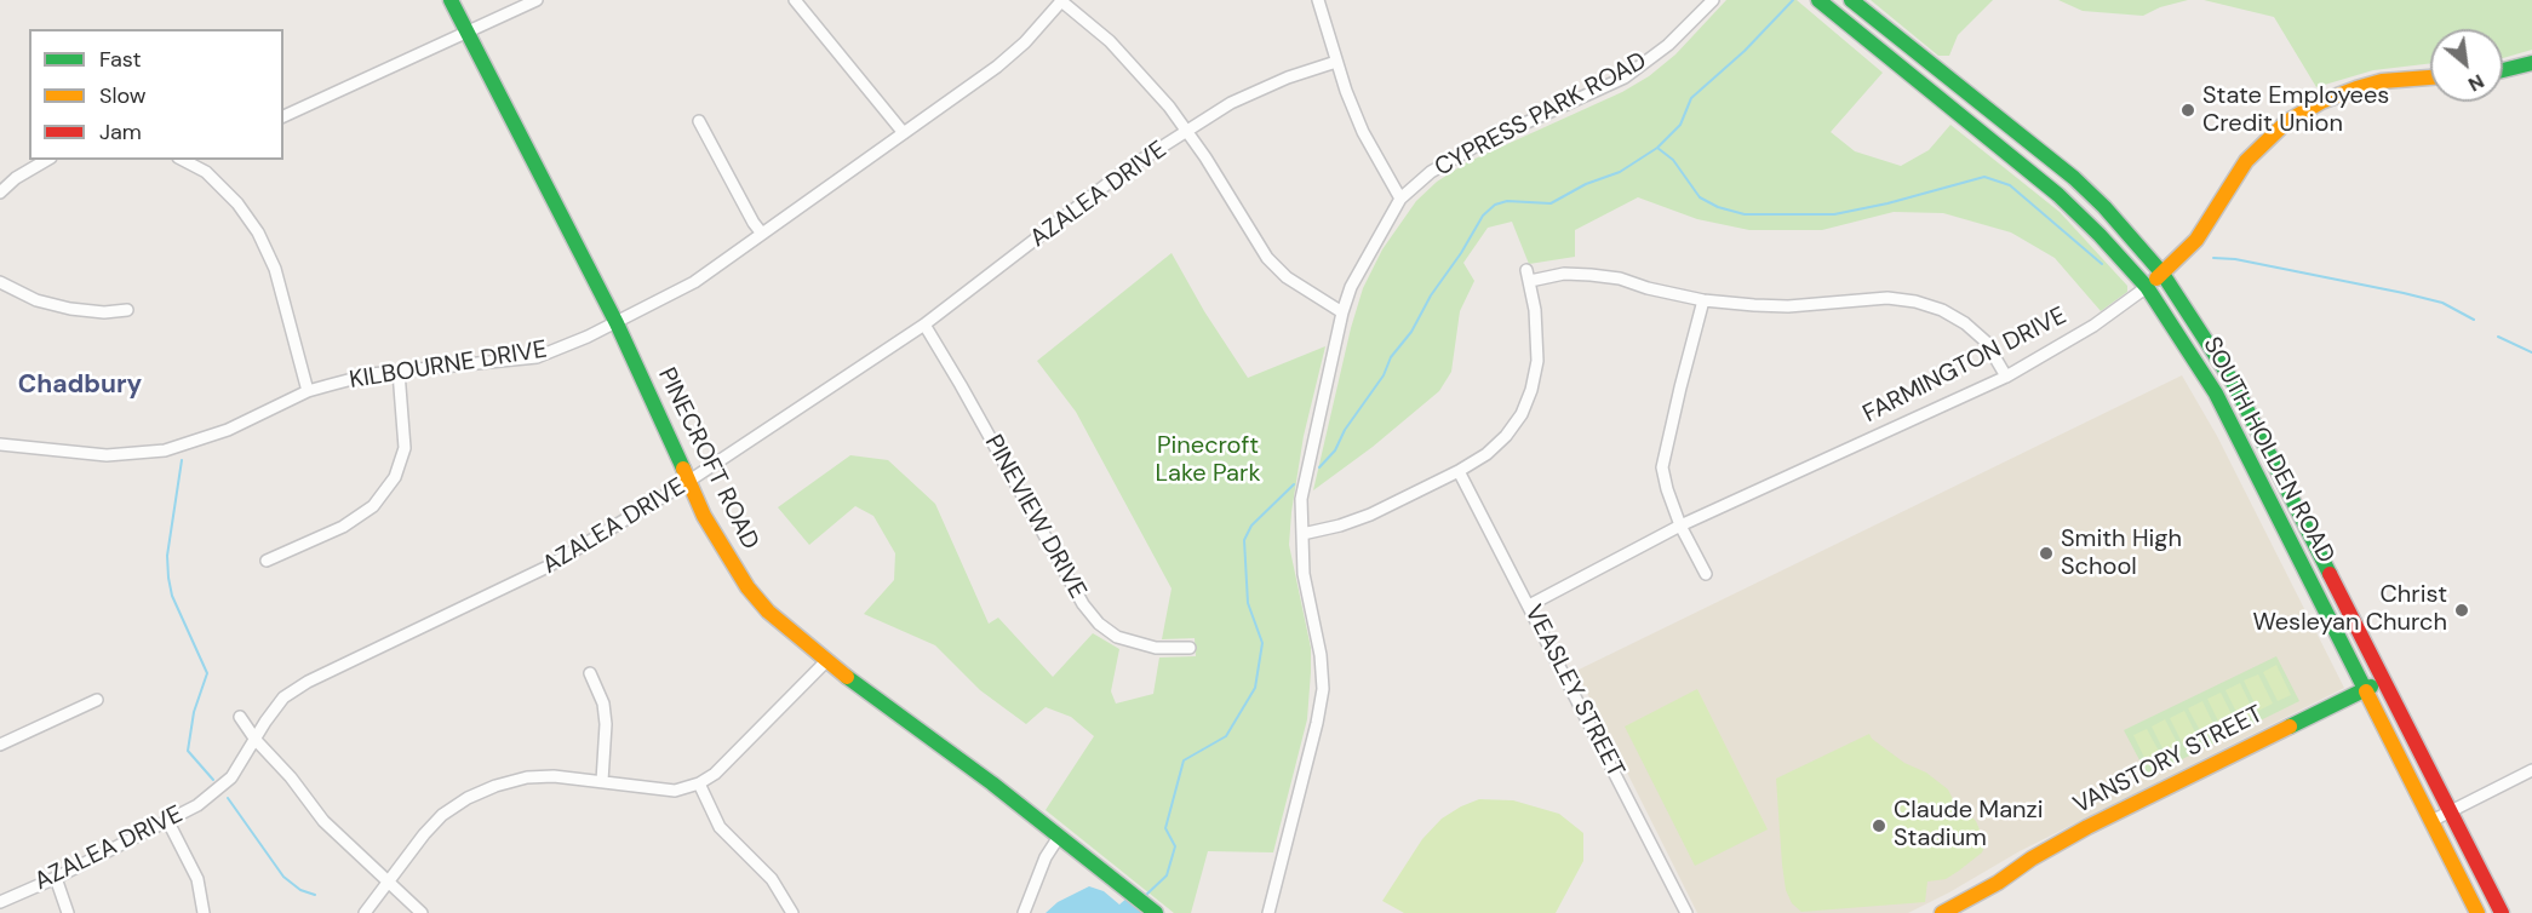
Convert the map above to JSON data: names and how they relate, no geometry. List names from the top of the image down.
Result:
{
  "streets": {
    "main road": [
      "FARMINGTON DRIVE",
      "SOUTH HOLDEN ROAD",
      "PINECROFT ROAD",
      "VANSTORY STREET"
    ],
    "street": [
      "CYPRESS PARK ROAD",
      "AZALEA DRIVE",
      "KILBOURNE DRIVE",
      "PINEVIEW DRIVE",
      "VEASLEY STREET"
    ]
  },
  "crossings": [
    ["AZALEA DRIVE", "PINECROFT ROAD"],
    ["AZALEA DRIVE", "PINEVIEW DRIVE"],
    ["KILBOURNE DRIVE", "PINECROFT ROAD"],
    ["FARMINGTON DRIVE", "SOUTH HOLDEN ROAD"],
    ["FARMINGTON DRIVE", "VEASLEY STREET"],
    ["SOUTH HOLDEN ROAD", "VANSTORY STREET"]
  ],
  "districts": ["Chadbury"],
  "parks": ["Pinecroft Lake Park"],
  "places": [
    "State Employees Credit Union",
    "Smith High School",
    "Christ Wesleyan Church",
    "Claude Manzi Stadium"
  ],
  "legend": ["Fast", "Slow", "Jam"],
  "north": "bottom right"
}
